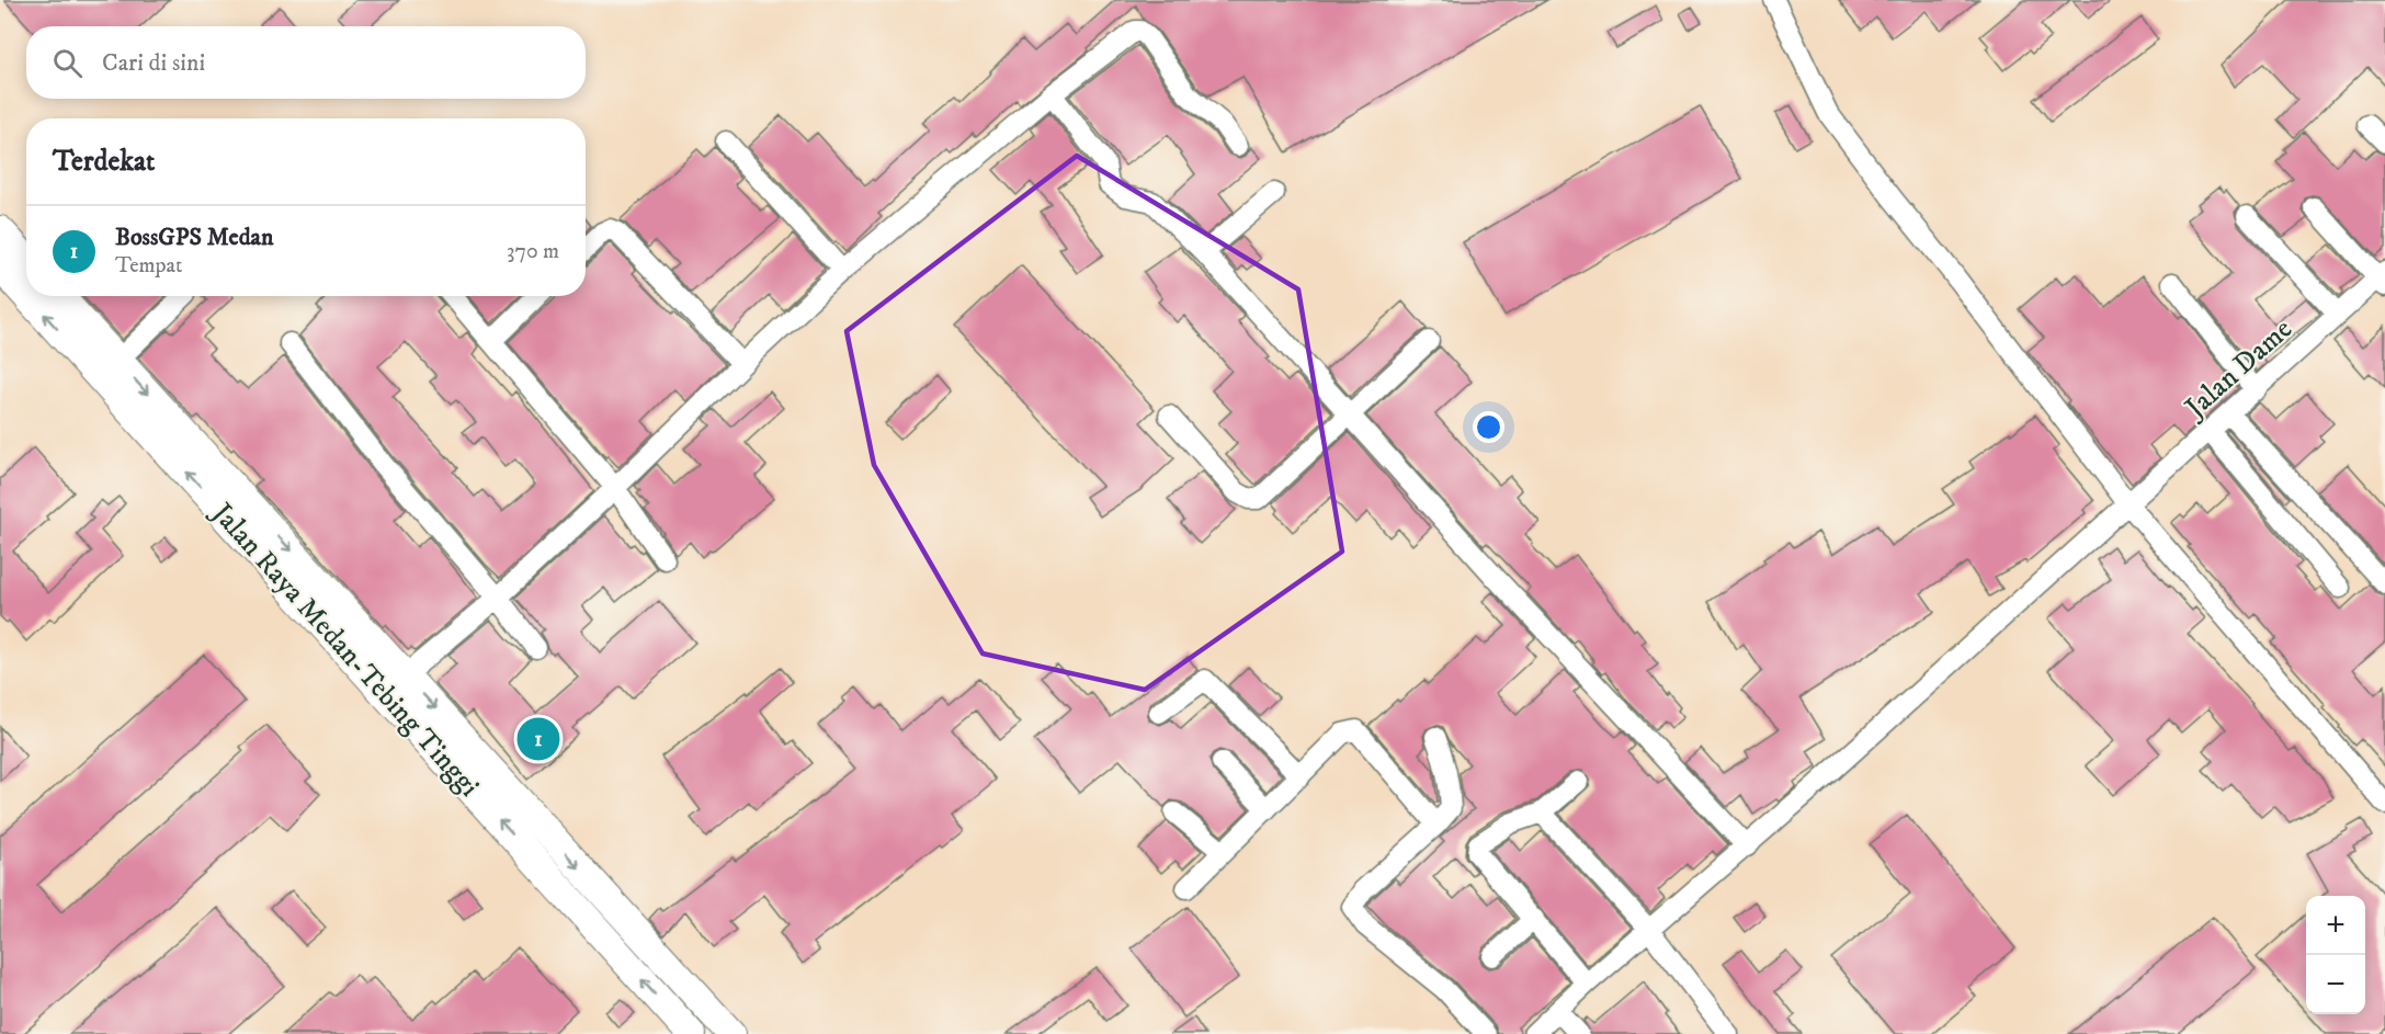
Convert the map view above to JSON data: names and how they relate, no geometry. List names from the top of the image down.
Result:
{
  "streets": {
    "highway": ["Jalan Raya Medan-Tebing Tinggi"],
    "street": ["Jalan Dame"]
  },
  "page": {
    "search": "Cari di sini",
    "heading": "Terdekat",
    "list": [
      {
        "mark": "1",
        "name": "BossGPS Medan",
        "note": "Tempat",
        "value": "370 m"
      }
    ],
    "pins": "1",
    "map_buttons": ["+", "−"]
  }
}
